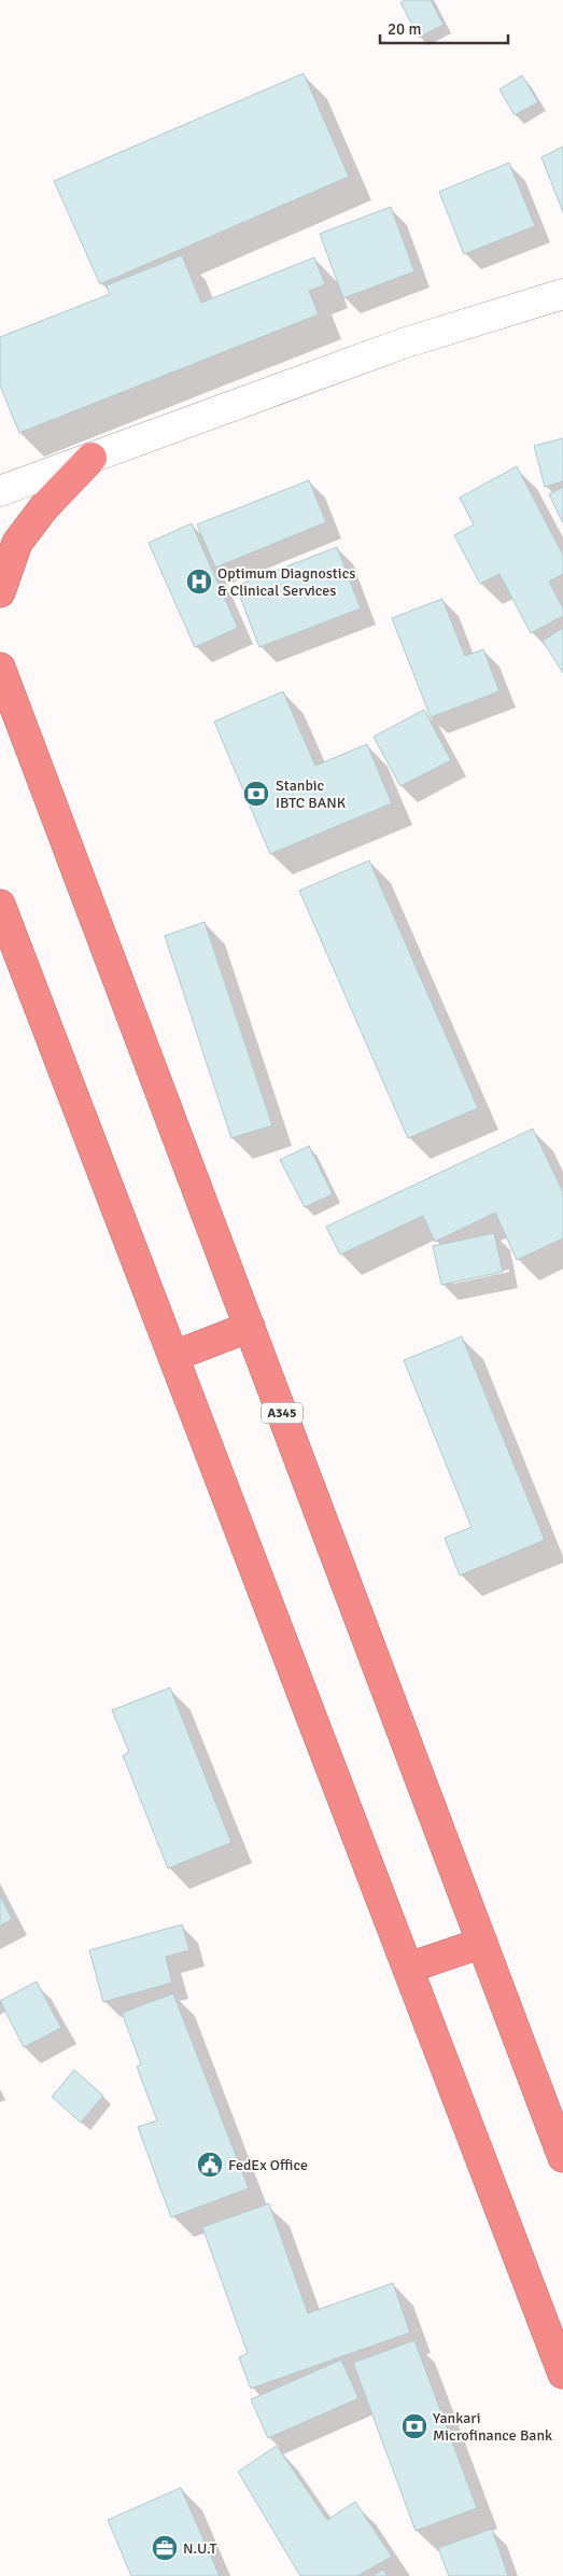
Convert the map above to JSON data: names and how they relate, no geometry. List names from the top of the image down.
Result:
{
  "streets": {
    "highway": ["A345"]
  },
  "places": {
    "hospital": ["Optimum Diagnostics & Clinical Services"],
    "bank": ["Stanbic IBTC BANK", "Yankari Microfinance Bank"],
    "public building": ["FedEx Office"],
    "office": ["N.U.T"]
  },
  "scale_bar": "20 m"
}
